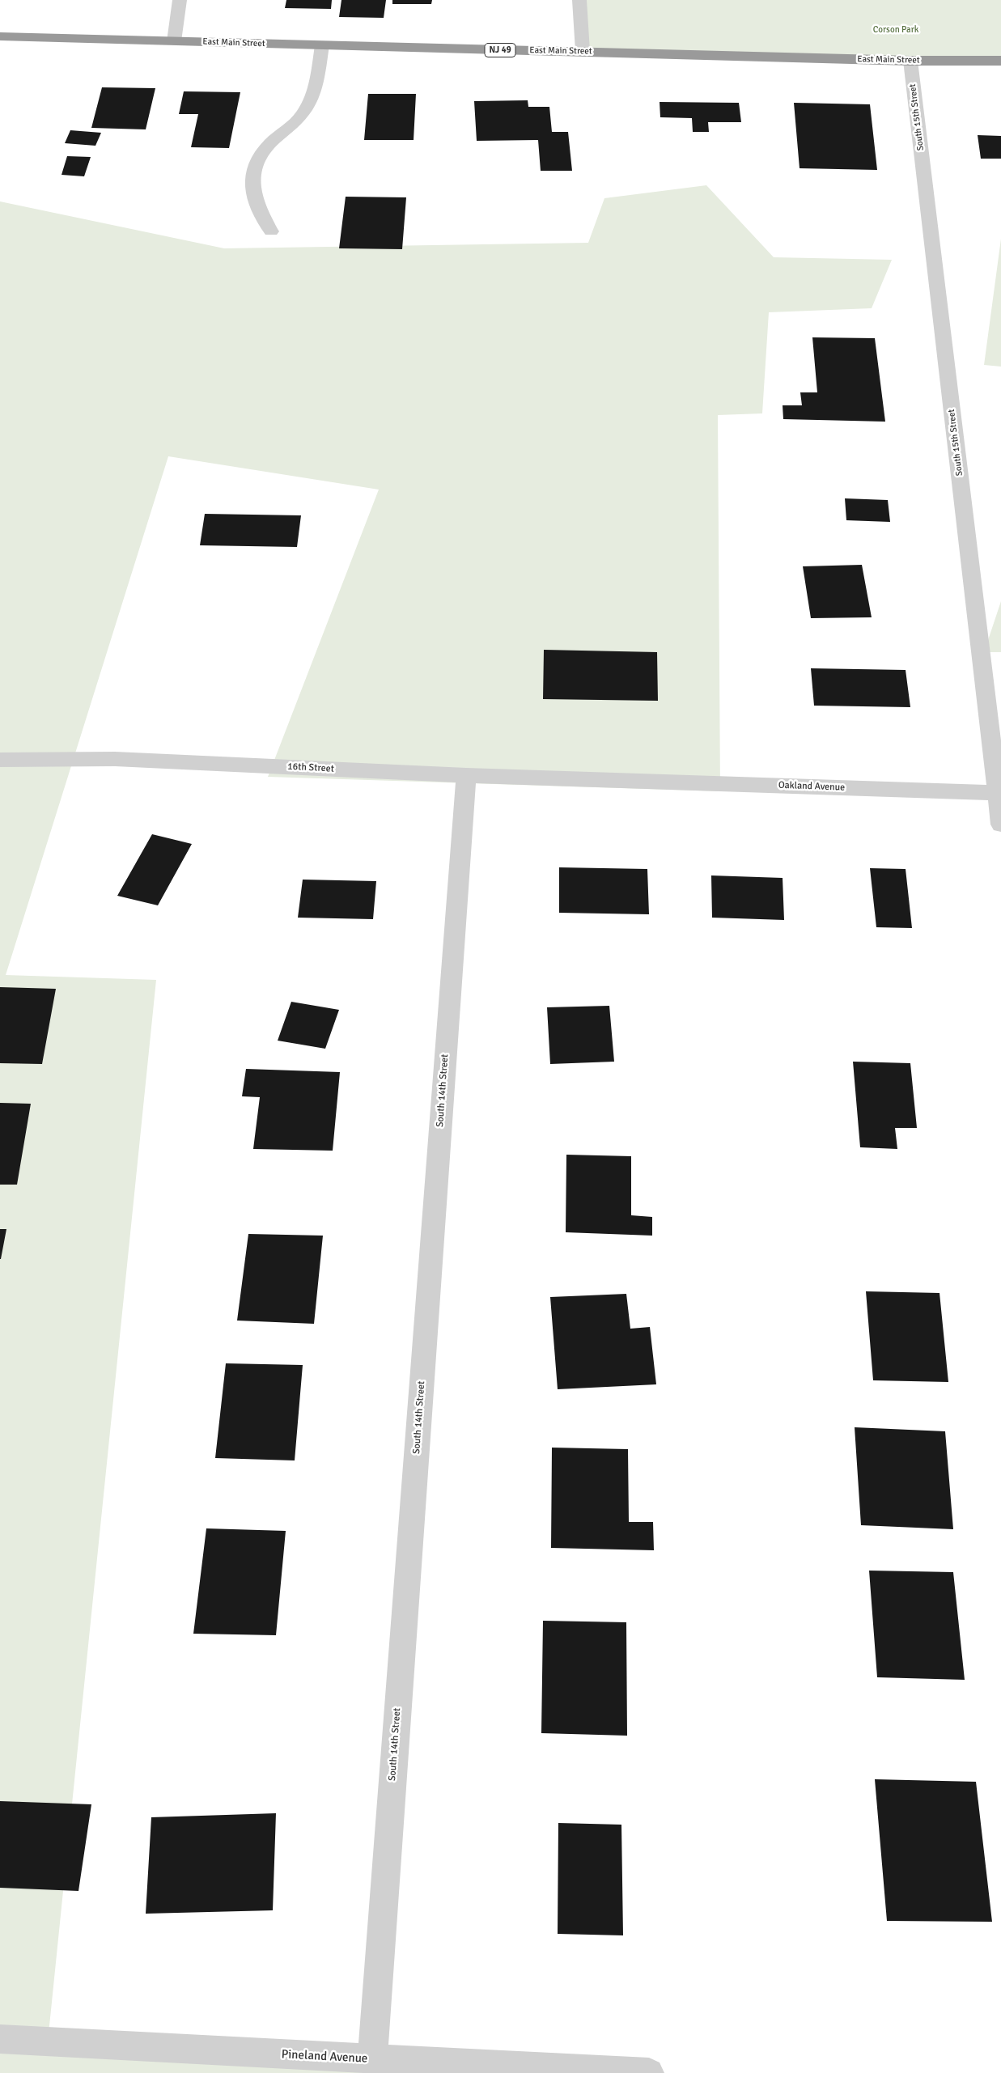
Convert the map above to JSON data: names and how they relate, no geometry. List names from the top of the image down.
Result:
{
  "streets": {
    "highway": ["East Main Street", "NJ 49"],
    "street": [
      "South 15th Street",
      "16th Street",
      "Oakland Avenue",
      "South 14th Street",
      "Pineland Avenue"
    ]
  },
  "crossings": [
    ["East Main Street", "South 15th Street"],
    ["South 15th Street", "Oakland Avenue"],
    ["16th Street", "Oakland Avenue"],
    ["16th Street", "South 14th Street"],
    ["South 14th Street", "Pineland Avenue"]
  ],
  "parks": ["Corson Park"]
}
